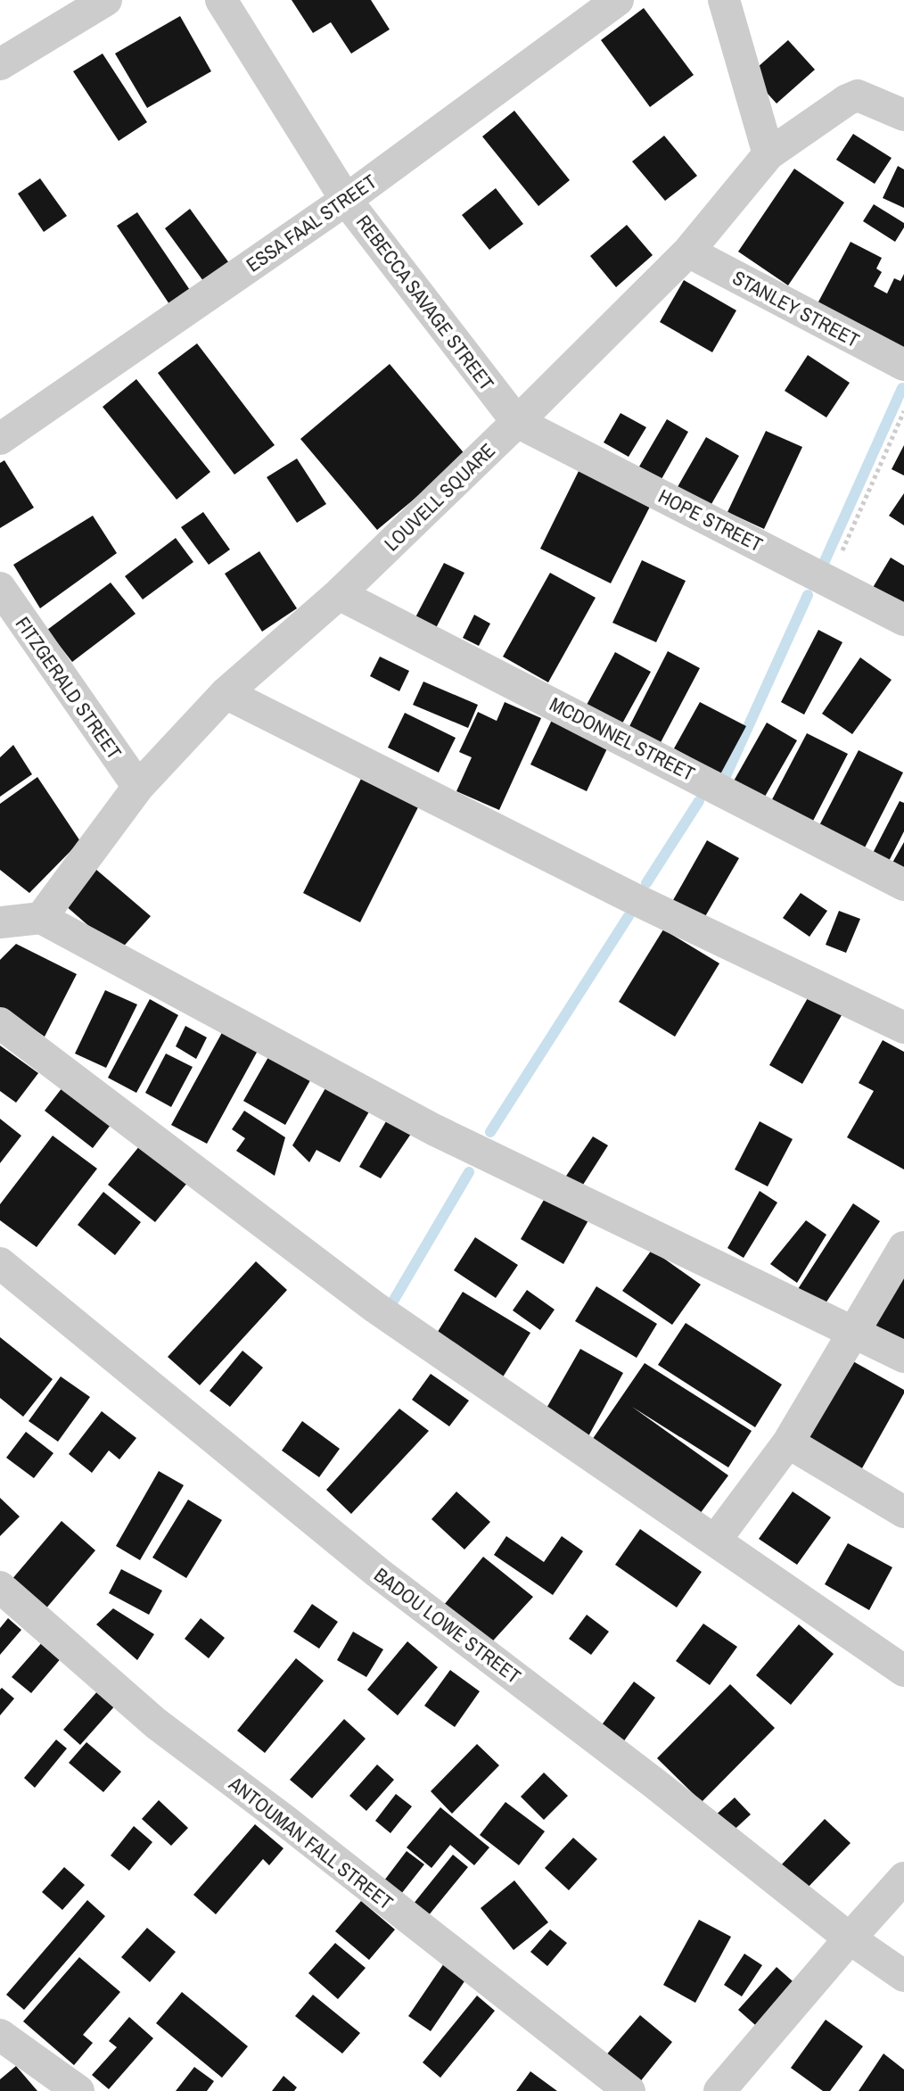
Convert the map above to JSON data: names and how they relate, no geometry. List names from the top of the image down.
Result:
{
  "streets": {
    "street": [
      "ESSA FAAL STREET",
      "REBECCA SAVAGE STREET",
      "STANLEY STREET",
      "LOUVELL SQUARE",
      "HOPE STREET",
      "FITZGERALD STREET",
      "MCDONNEL STREET",
      "BADOU LOWE STREET",
      "ANTOUMAN FALL STREET"
    ]
  },
  "crossings": [
    ["ESSA FAAL STREET", "REBECCA SAVAGE STREET"],
    ["REBECCA SAVAGE STREET", "LOUVELL SQUARE"],
    ["REBECCA SAVAGE STREET", "HOPE STREET"],
    ["STANLEY STREET", "LOUVELL SQUARE"],
    ["LOUVELL SQUARE", "HOPE STREET"],
    ["LOUVELL SQUARE", "FITZGERALD STREET"],
    ["LOUVELL SQUARE", "MCDONNEL STREET"]
  ]
}
